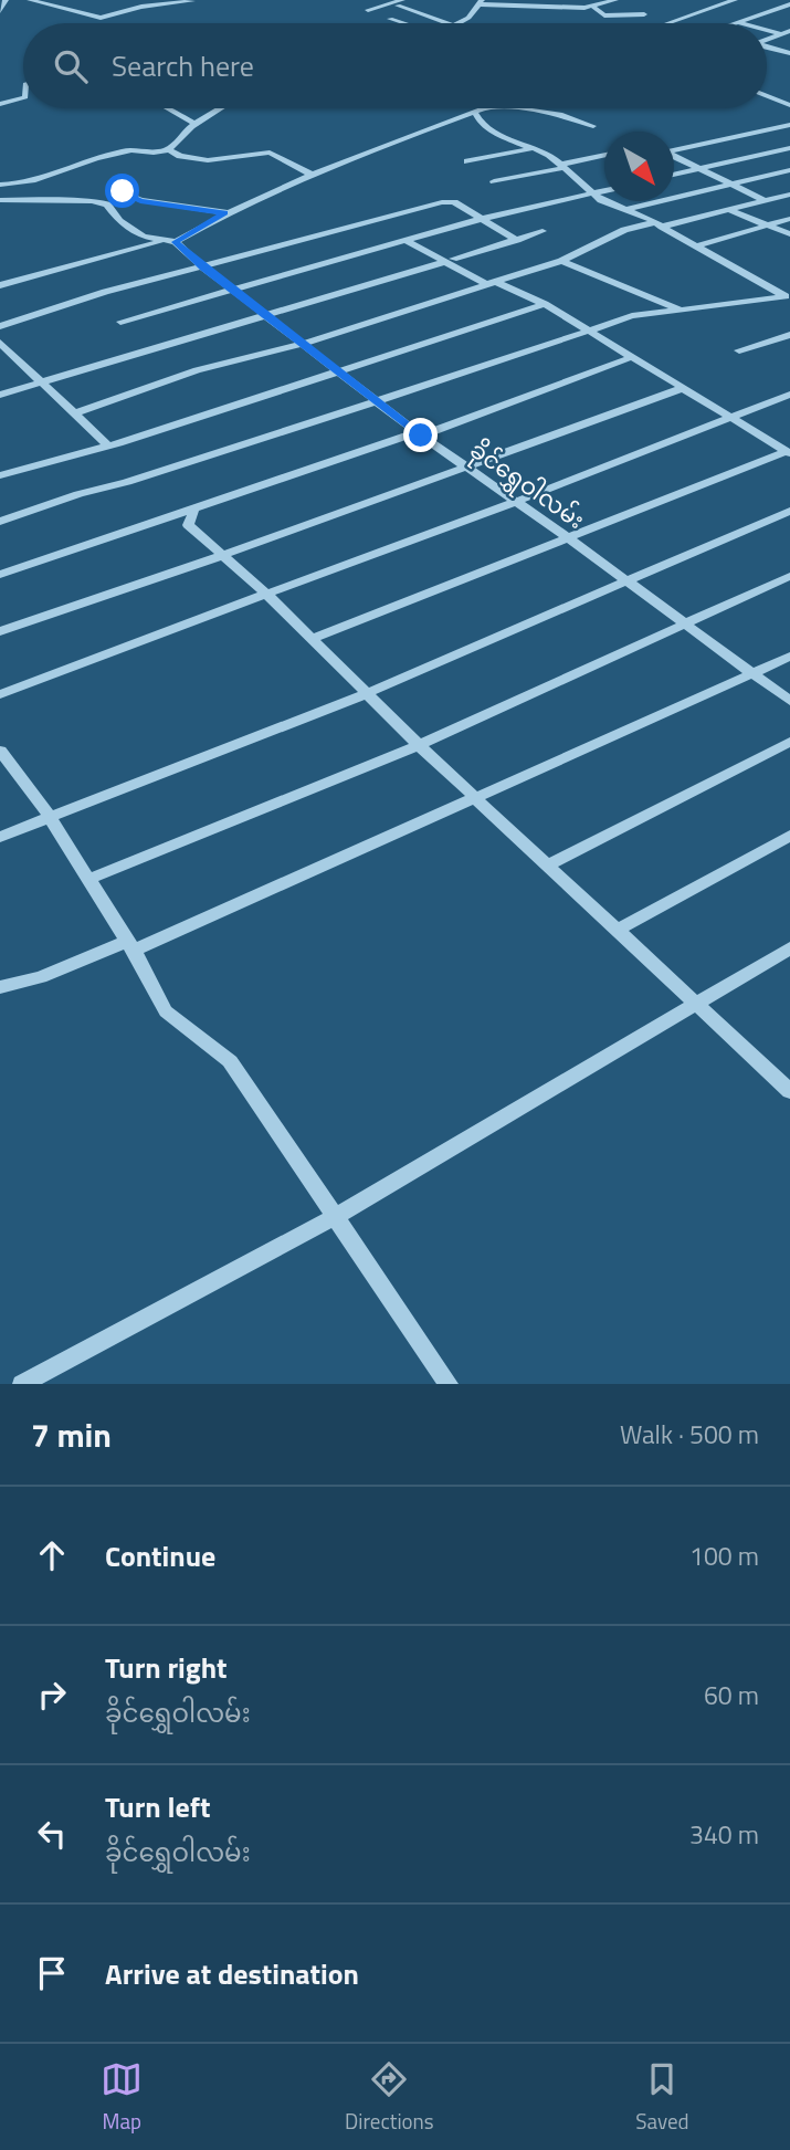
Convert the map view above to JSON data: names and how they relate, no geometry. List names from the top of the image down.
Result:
{
  "streets": {
    "street": ["ခိုင်ရွှေဝါလမ်း"]
  },
  "north": "bottom right",
  "page": {
    "search": "Search here",
    "heading": ["7 min", "Walk · 500 m"],
    "list": [
      ["Continue", "100 m"],
      ["Turn right", "ခိုင်ရွှေဝါလမ်း", "60 m"],
      ["Turn left", "ခိုင်ရွှေဝါလမ်း", "340 m"],
      "Arrive at destination"
    ],
    "nav": ["Map", "Directions", "Saved"]
  }
}
